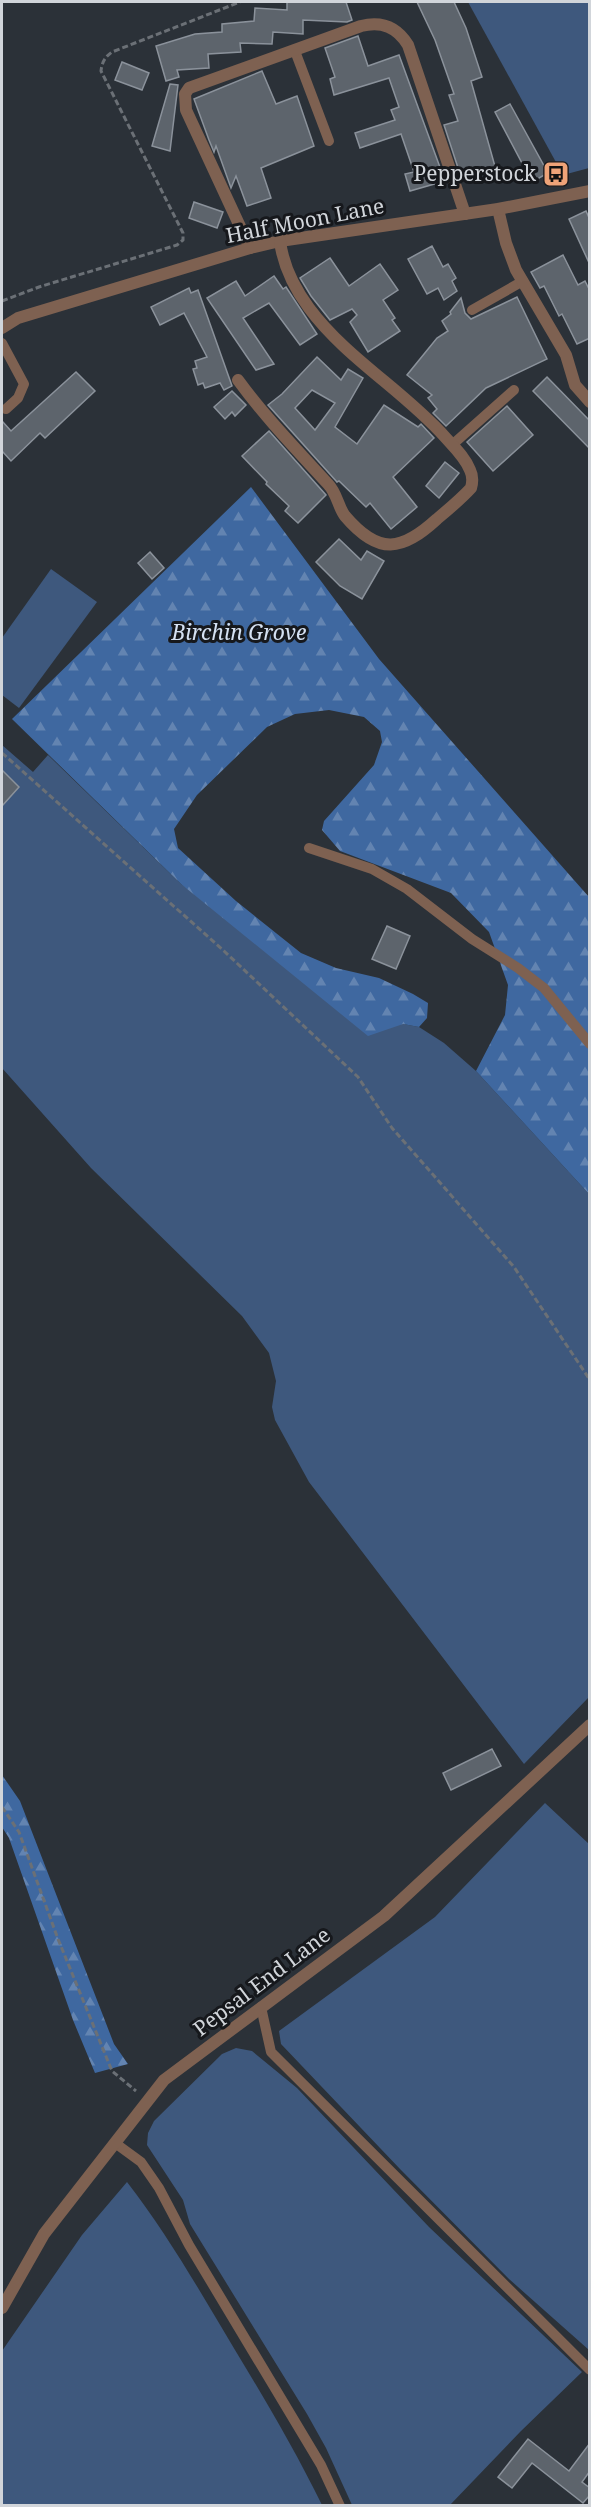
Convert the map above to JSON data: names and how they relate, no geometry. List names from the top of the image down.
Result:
{
  "streets": {
    "street": ["Half Moon Lane", "Pepsal End Lane"]
  },
  "parks": ["Birchin Grove"],
  "places": {
    "bus stop": ["Pepperstock"]
  }
}
